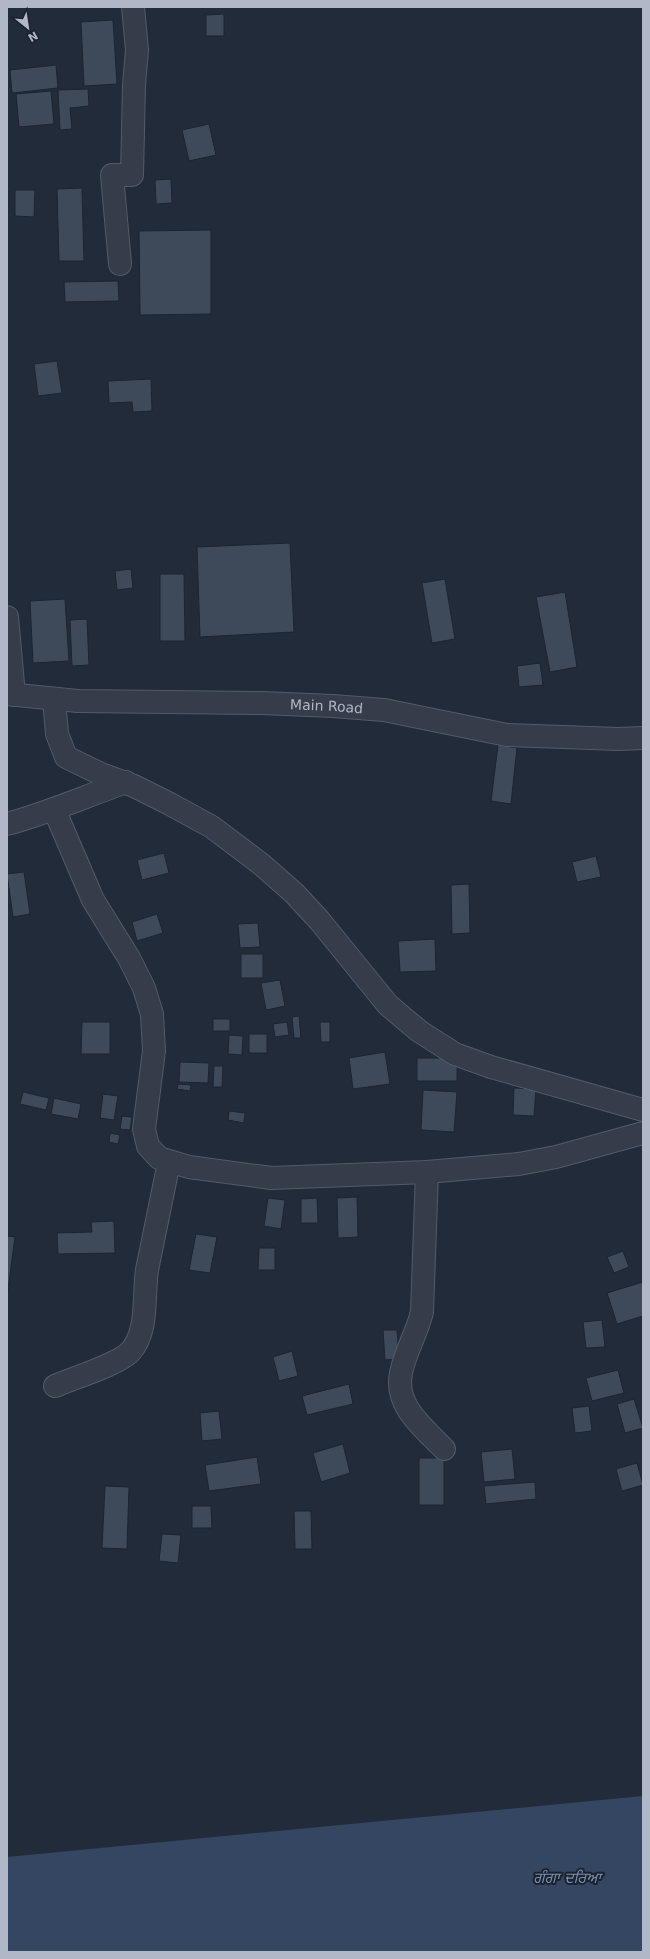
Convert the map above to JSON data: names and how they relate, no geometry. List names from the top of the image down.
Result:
{
  "streets": {
    "street": ["Main Road"]
  },
  "water": ["ਗੰਗਾ ਦਰਿਆ"],
  "north": "bottom right"
}
